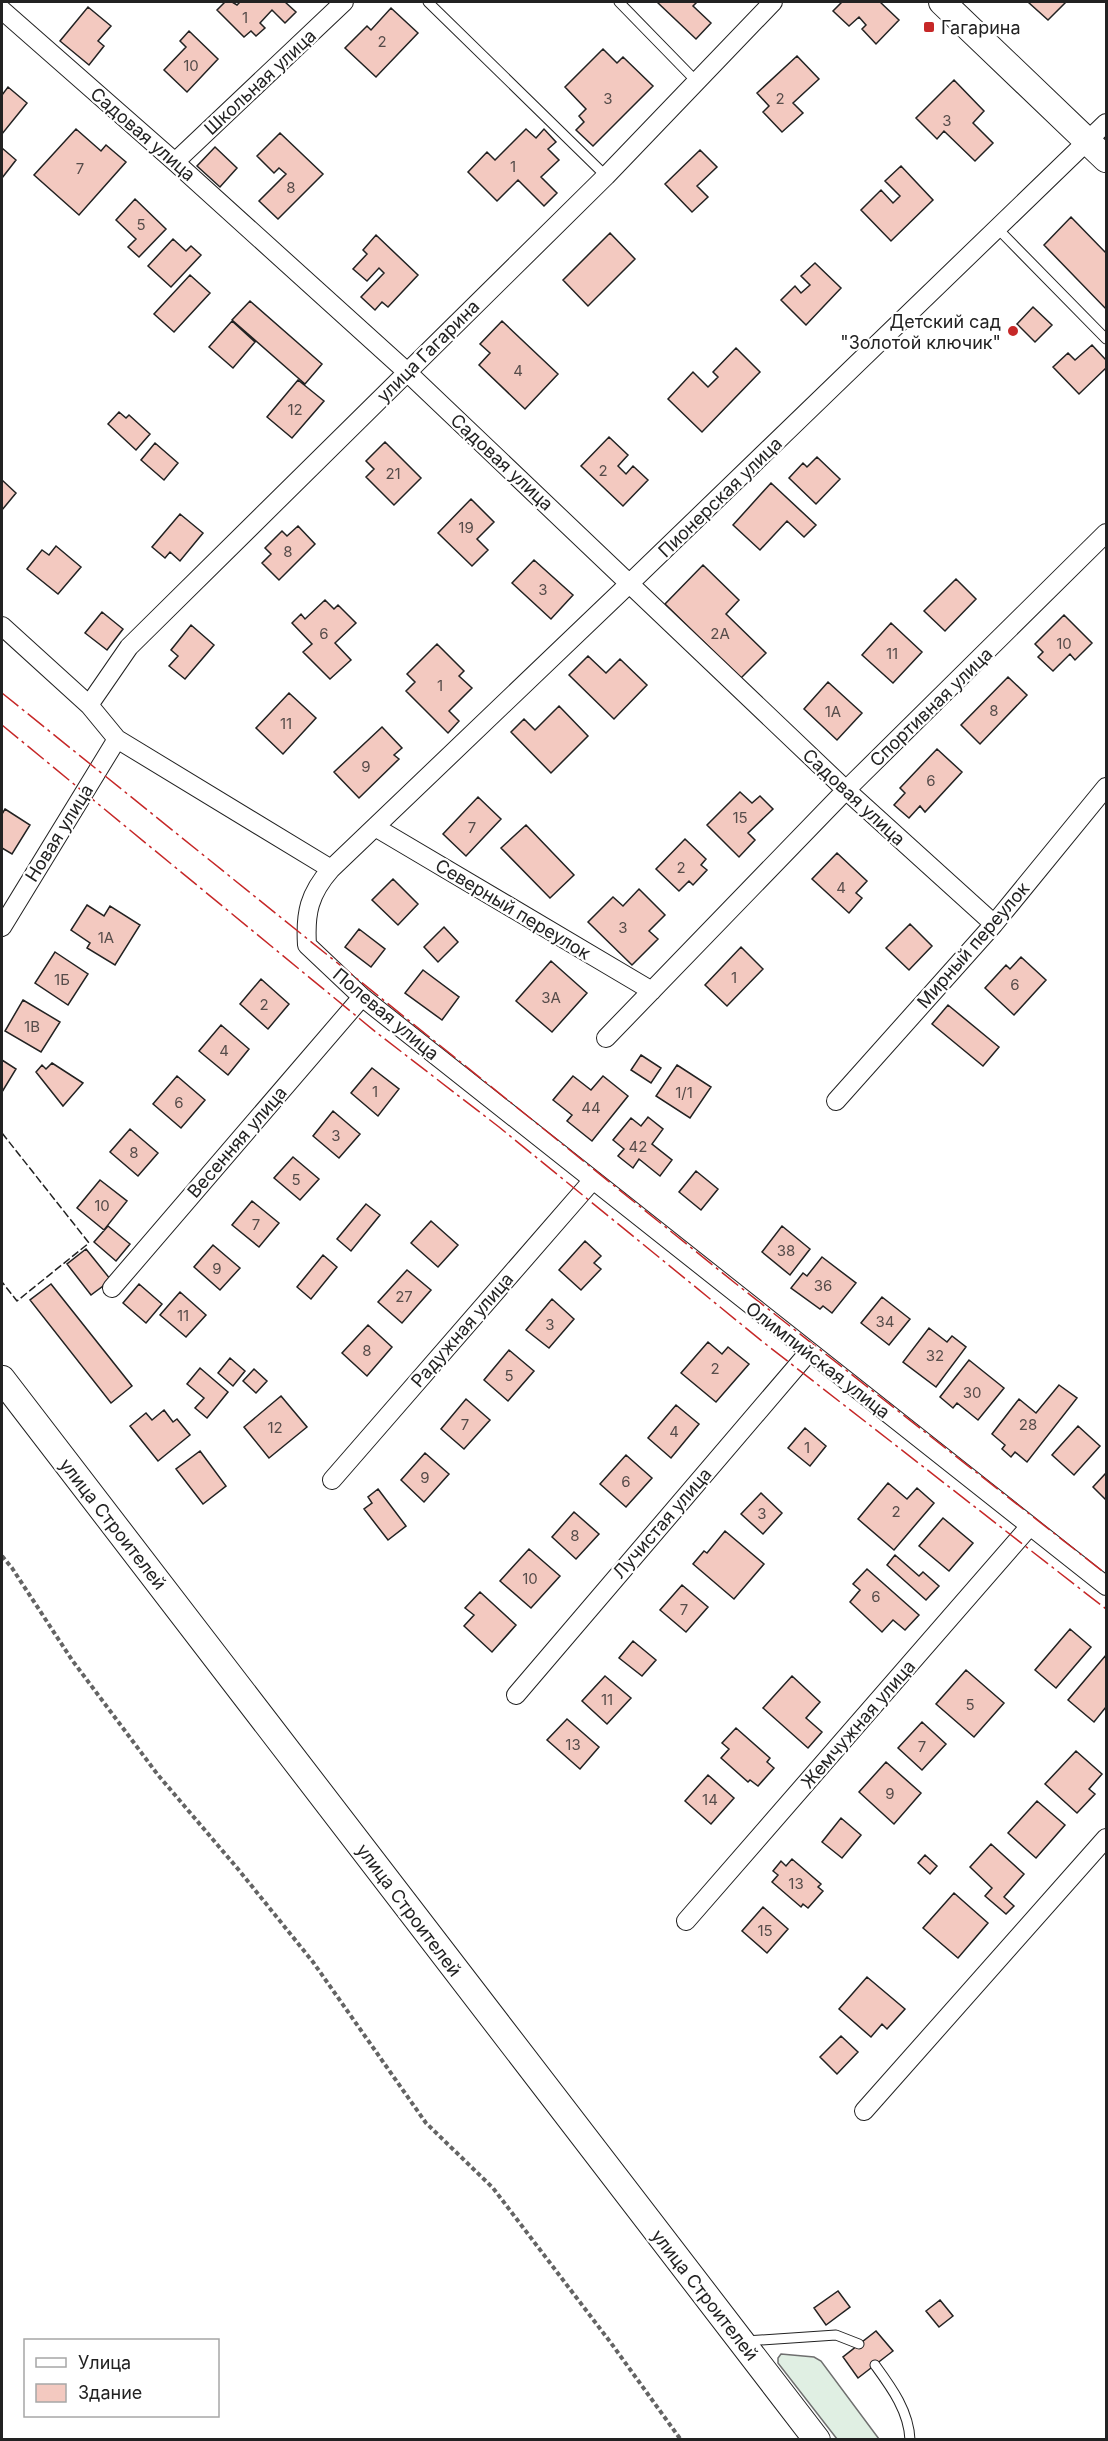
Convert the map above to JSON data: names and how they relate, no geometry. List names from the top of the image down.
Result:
{
  "streets": {
    "main road": ["улица Строителей"],
    "street": [
      "Школьная улица",
      "Садовая улица",
      "улица Гагарина",
      "Пионерская улица",
      "Спортивная улица",
      "Новая улица",
      "Северный переулок",
      "Мирный переулок",
      "Полевая улица",
      "Весенняя улица",
      "Радужная улица",
      "Олимпийская улица",
      "Лучистая улица",
      "Жемчужная улица"
    ]
  },
  "crossings": [
    ["Школьная улица", "Садовая улица"],
    ["Садовая улица", "улица Гагарина"],
    ["Садовая улица", "Пионерская улица"],
    ["Садовая улица", "Спортивная улица"],
    ["Садовая улица", "Мирный переулок"],
    ["Пионерская улица", "Северный переулок"],
    ["Пионерская улица", "Полевая улица"],
    ["Спортивная улица", "Северный переулок"],
    ["Полевая улица", "Весенняя улица"],
    ["Полевая улица", "Олимпийская улица"],
    ["Радужная улица", "Олимпийская улица"],
    ["Олимпийская улица", "Лучистая улица"],
    ["Олимпийская улица", "Жемчужная улица"]
  ],
  "places": {
    "transit": ["Гагарина"],
    "other": ["Детский сад \"Золотой ключик\""]
  },
  "house_numbers": [
    "1",
    "2",
    "10",
    "3",
    "2",
    "3",
    "1",
    "7",
    "8",
    "5",
    "4",
    "12",
    "2",
    "21",
    "19",
    "8",
    "3",
    "6",
    "2А",
    "10",
    "11",
    "1",
    "8",
    "1А",
    "11",
    "9",
    "6",
    "15",
    "7",
    "2",
    "4",
    "3",
    "1А",
    "1",
    "1Б",
    "6",
    "3А",
    "2",
    "1В",
    "4",
    "1",
    "1/1",
    "6",
    "44",
    "3",
    "42",
    "8",
    "5",
    "10",
    "7",
    "38",
    "9",
    "36",
    "27",
    "11",
    "34",
    "3",
    "8",
    "32",
    "2",
    "5",
    "30",
    "7",
    "28",
    "12",
    "4",
    "1",
    "9",
    "6",
    "2",
    "3",
    "8",
    "10",
    "6",
    "7",
    "11",
    "5",
    "13",
    "7",
    "9",
    "14",
    "13",
    "15"
  ],
  "legend": ["Улица", "Здание"]
}
